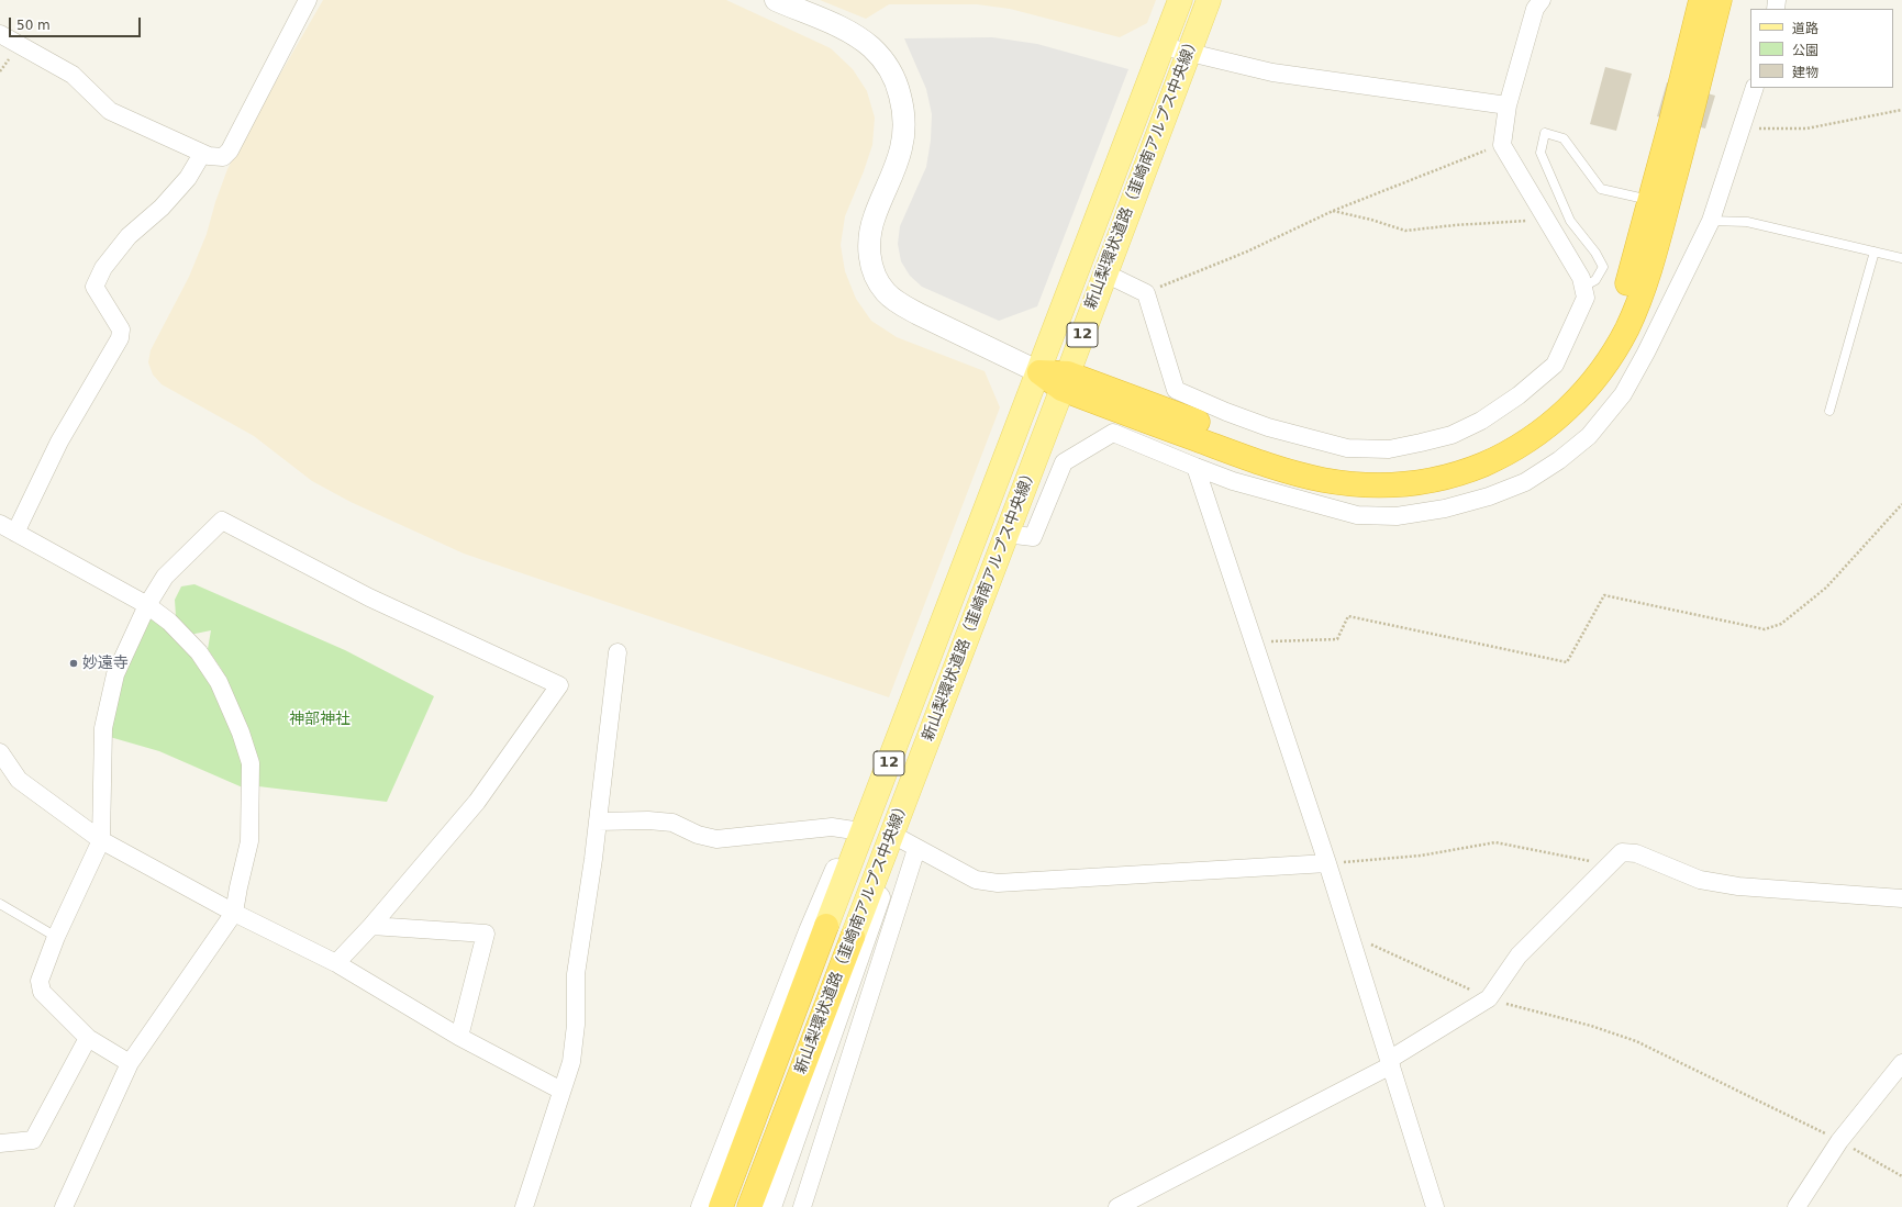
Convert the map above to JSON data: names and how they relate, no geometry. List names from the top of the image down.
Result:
{
  "streets": {
    "highway": ["新山梨環状道路（韮崎南アルプス中央線）", "12"]
  },
  "parks": ["神部神社"],
  "places": ["妙遠寺"],
  "legend": ["道路", "公園", "建物"],
  "scale_bar": "50 m"
}
